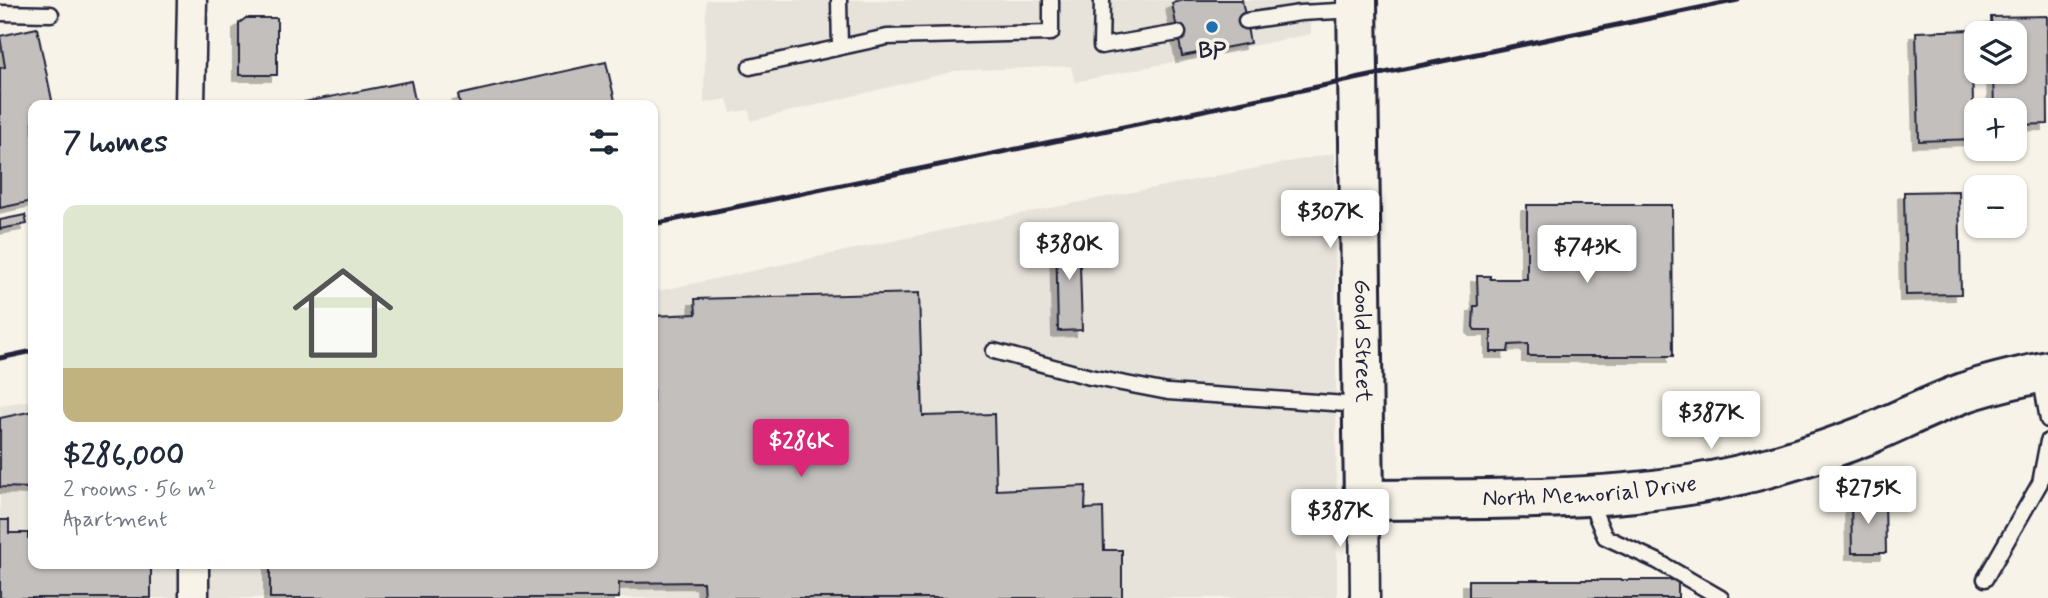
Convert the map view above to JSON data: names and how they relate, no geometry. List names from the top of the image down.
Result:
{
  "streets": {
    "main road": ["Goold Street", "North Memorial Drive"]
  },
  "crossings": [
    ["Goold Street", "North Memorial Drive"]
  ],
  "places": ["BP"],
  "page": {
    "map_buttons": ["+", "−"],
    "heading": "7 homes",
    "list": [
      {
        "name": "$286,000",
        "note": "2 rooms · 56 m² · Apartment"
      }
    ],
    "price": [
      "$307K",
      "$380K",
      "$743K",
      "$387K",
      "$286K",
      "$275K",
      "$387K"
    ]
  }
}
